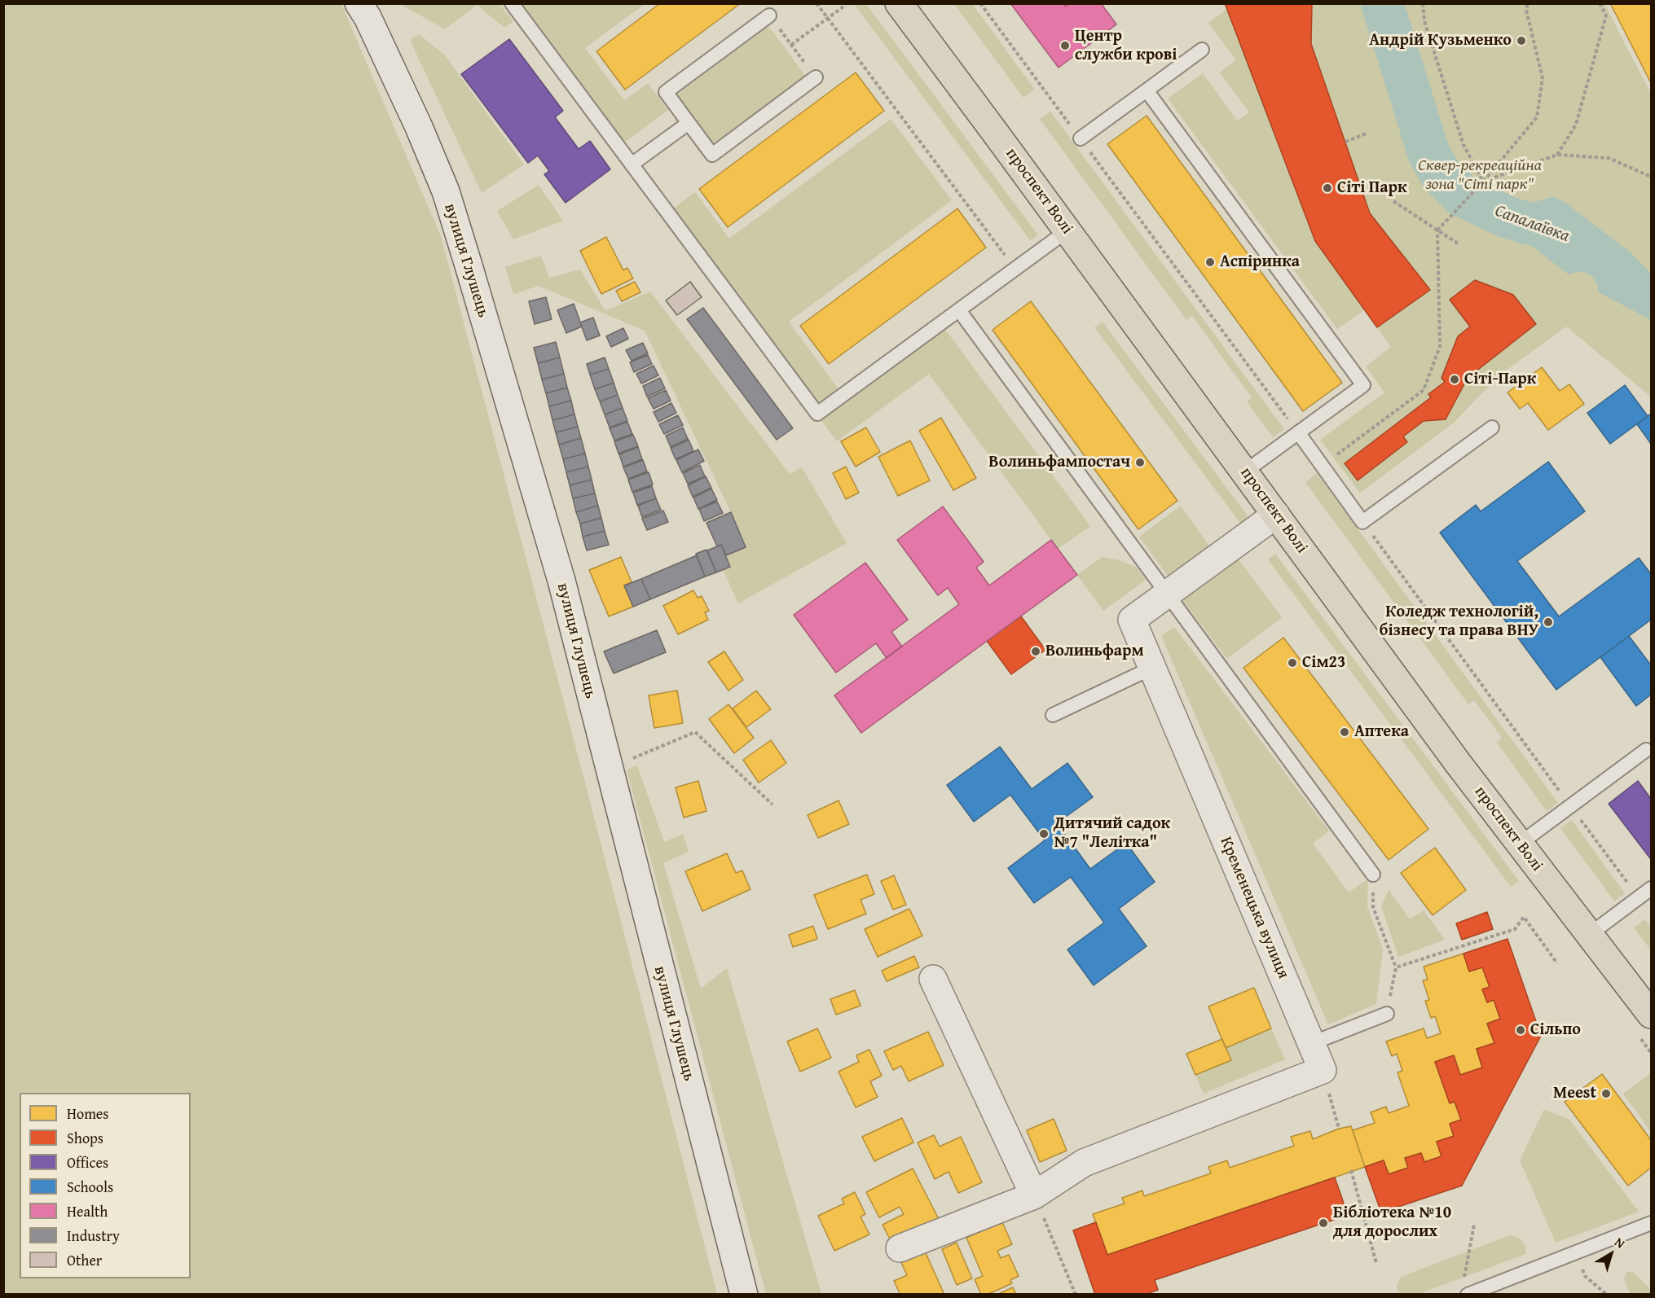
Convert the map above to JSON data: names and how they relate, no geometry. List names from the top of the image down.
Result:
{
  "streets": {
    "main road": ["проспект Волі"],
    "street": ["вулиця Глушець", "Кременецька вулиця"]
  },
  "crossings": [
    ["проспект Волі", "Кременецька вулиця"]
  ],
  "water": ["Сапалаївка"],
  "parks": ["Сквер-рекреаційна зона \"Сіті парк\""],
  "places": [
    "Андрій Кузьменко",
    "Центр служби крові",
    "Сіті Парк",
    "Аспіринка",
    "Сіті-Парк",
    "Волиньфампостач",
    "Коледж технологій, бізнесу та права ВНУ",
    "Волиньфарм",
    "Сім23",
    "Аптека",
    "Дитячий садок №7 \"Лелітка\"",
    "Сільпо",
    "Meest",
    "Бібліотека №10 для дорослих"
  ],
  "legend": [
    "Homes",
    "Shops",
    "Offices",
    "Schools",
    "Health",
    "Industry",
    "Other"
  ],
  "north": "top right"
}
